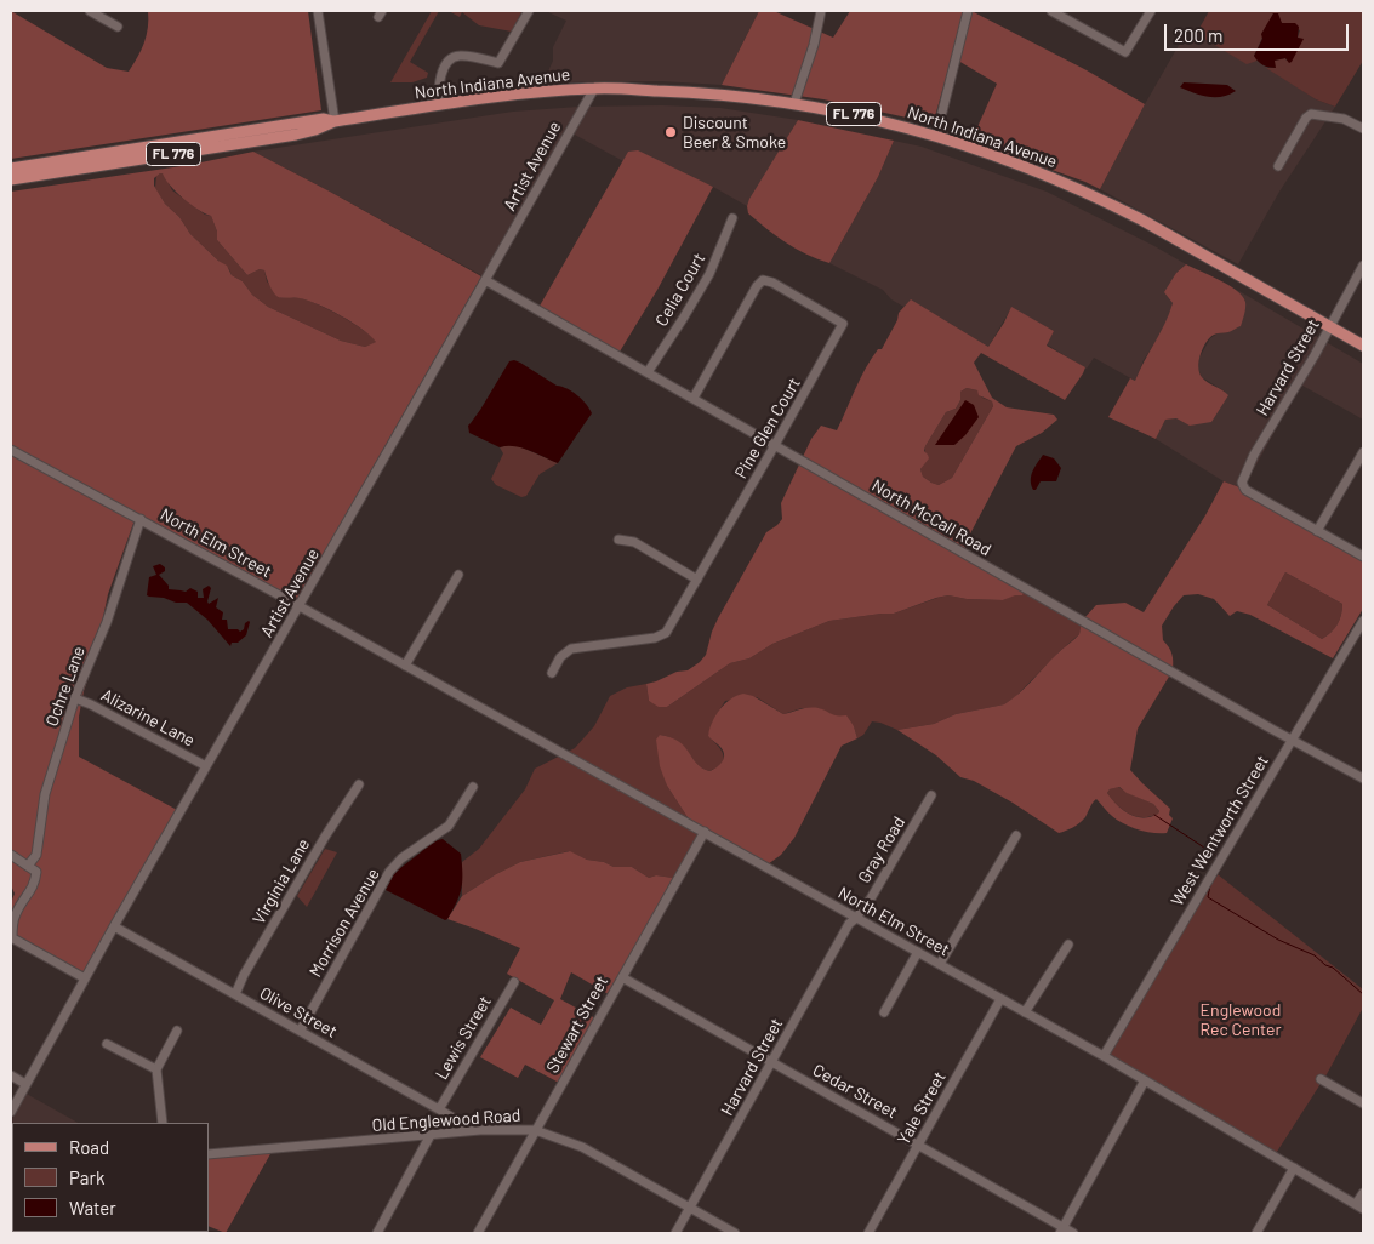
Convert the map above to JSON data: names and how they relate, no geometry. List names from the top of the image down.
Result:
{
  "streets": {
    "main road": ["North Indiana Avenue", "FL 776"],
    "street": [
      "Artist Avenue",
      "Celia Court",
      "Harvard Street",
      "Pine Glen Court",
      "North McCall Road",
      "North Elm Street",
      "Ochre Lane",
      "Alizarine Lane",
      "West Wentworth Street",
      "Gray Road",
      "Virginia Lane",
      "Morrison Avenue",
      "Olive Street",
      "Stewart Street",
      "Lewis Street",
      "Cedar Street",
      "Yale Street",
      "Old Englewood Road"
    ]
  },
  "crossings": [
    ["North Indiana Avenue", "Artist Avenue"],
    ["North Indiana Avenue", "Harvard Street"],
    ["Artist Avenue", "North McCall Road"],
    ["Artist Avenue", "North Elm Street"],
    ["Artist Avenue", "Alizarine Lane"],
    ["Artist Avenue", "Olive Street"],
    ["Celia Court", "North McCall Road"],
    ["Harvard Street", "North Elm Street"],
    ["Harvard Street", "Gray Road"],
    ["Harvard Street", "Cedar Street"],
    ["Harvard Street", "Old Englewood Road"],
    ["Pine Glen Court", "North McCall Road"],
    ["North McCall Road", "West Wentworth Street"],
    ["North Elm Street", "Ochre Lane"],
    ["North Elm Street", "West Wentworth Street"],
    ["North Elm Street", "Gray Road"],
    ["North Elm Street", "Stewart Street"],
    ["North Elm Street", "Yale Street"],
    ["Ochre Lane", "Alizarine Lane"],
    ["Virginia Lane", "Olive Street"],
    ["Morrison Avenue", "Olive Street"],
    ["Olive Street", "Lewis Street"],
    ["Olive Street", "Old Englewood Road"],
    ["Stewart Street", "Cedar Street"],
    ["Stewart Street", "Old Englewood Road"],
    ["Cedar Street", "Yale Street"]
  ],
  "parks": ["Englewood Rec Center"],
  "places": ["Discount Beer & Smoke"],
  "legend": ["Road", "Park", "Water"],
  "scale_bar": "200 m"
}
